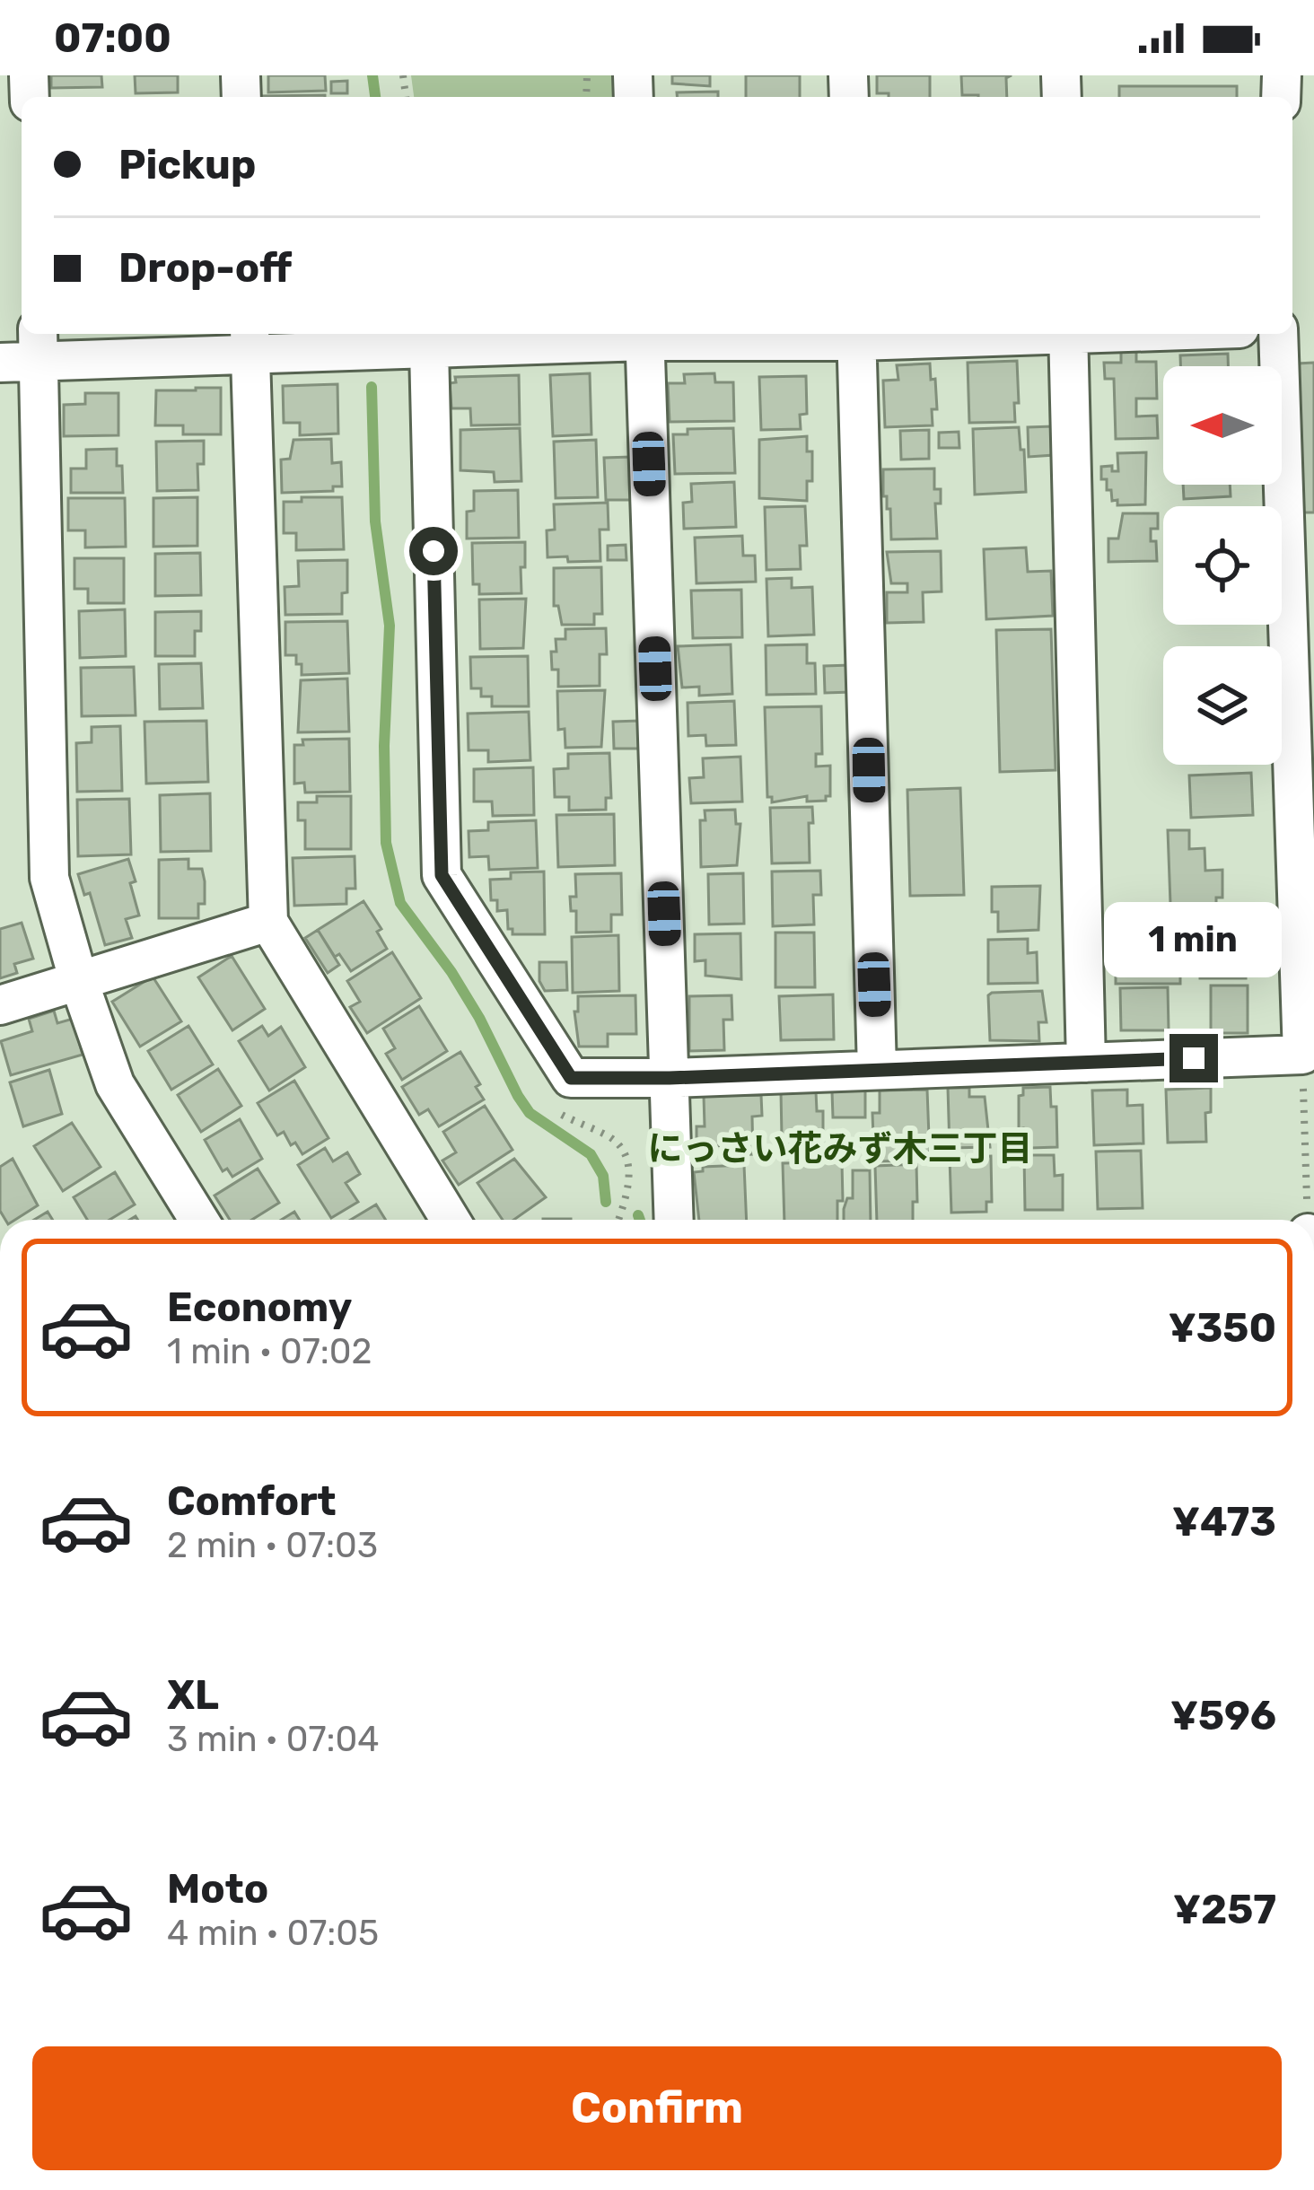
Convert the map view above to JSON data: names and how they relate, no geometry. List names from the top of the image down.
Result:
{
  "districts": ["にっさい花みず木三丁目"],
  "north": "left",
  "page": {
    "status": "07:00",
    "banner": ["Pickup", "Drop-off"],
    "bubble": "1 min",
    "list": [
      {
        "name": "Economy",
        "note": "1 min · 07:02",
        "value": "¥350"
      },
      {
        "name": "Comfort",
        "note": "2 min · 07:03",
        "value": "¥473"
      },
      {
        "name": "XL",
        "note": "3 min · 07:04",
        "value": "¥596"
      },
      {
        "name": "Moto",
        "note": "4 min · 07:05",
        "value": "¥257"
      }
    ],
    "buttons": "Confirm"
  }
}
